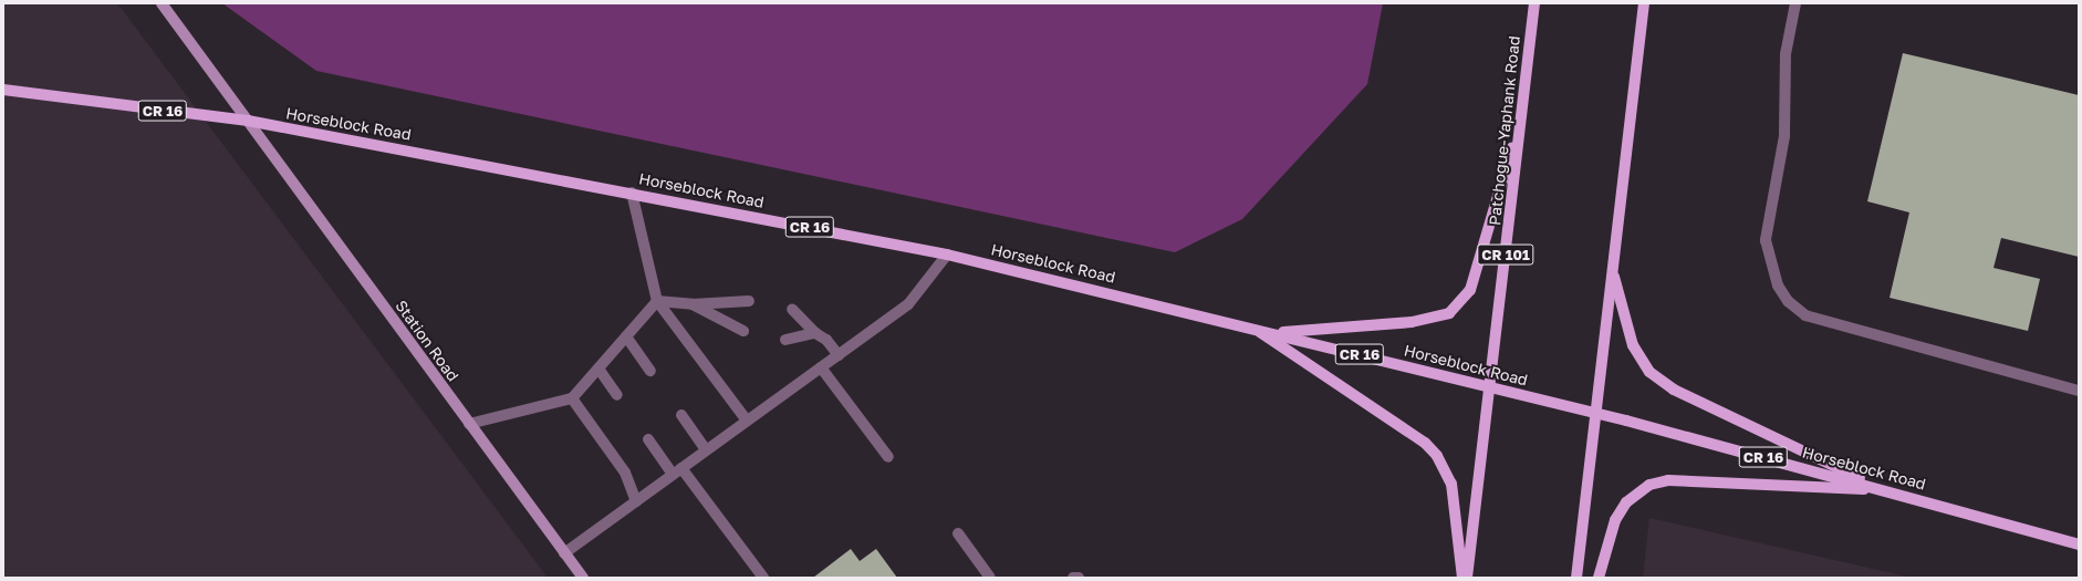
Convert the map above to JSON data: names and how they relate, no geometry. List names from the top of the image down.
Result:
{
  "streets": {
    "main road": [
      "CR 16",
      "Horseblock Road",
      "Patchogue-Yaphank Road",
      "CR 101",
      "Station Road"
    ]
  },
  "crossings": [
    ["Horseblock Road", "Patchogue-Yaphank Road"],
    ["Horseblock Road", "Station Road"]
  ]
}
